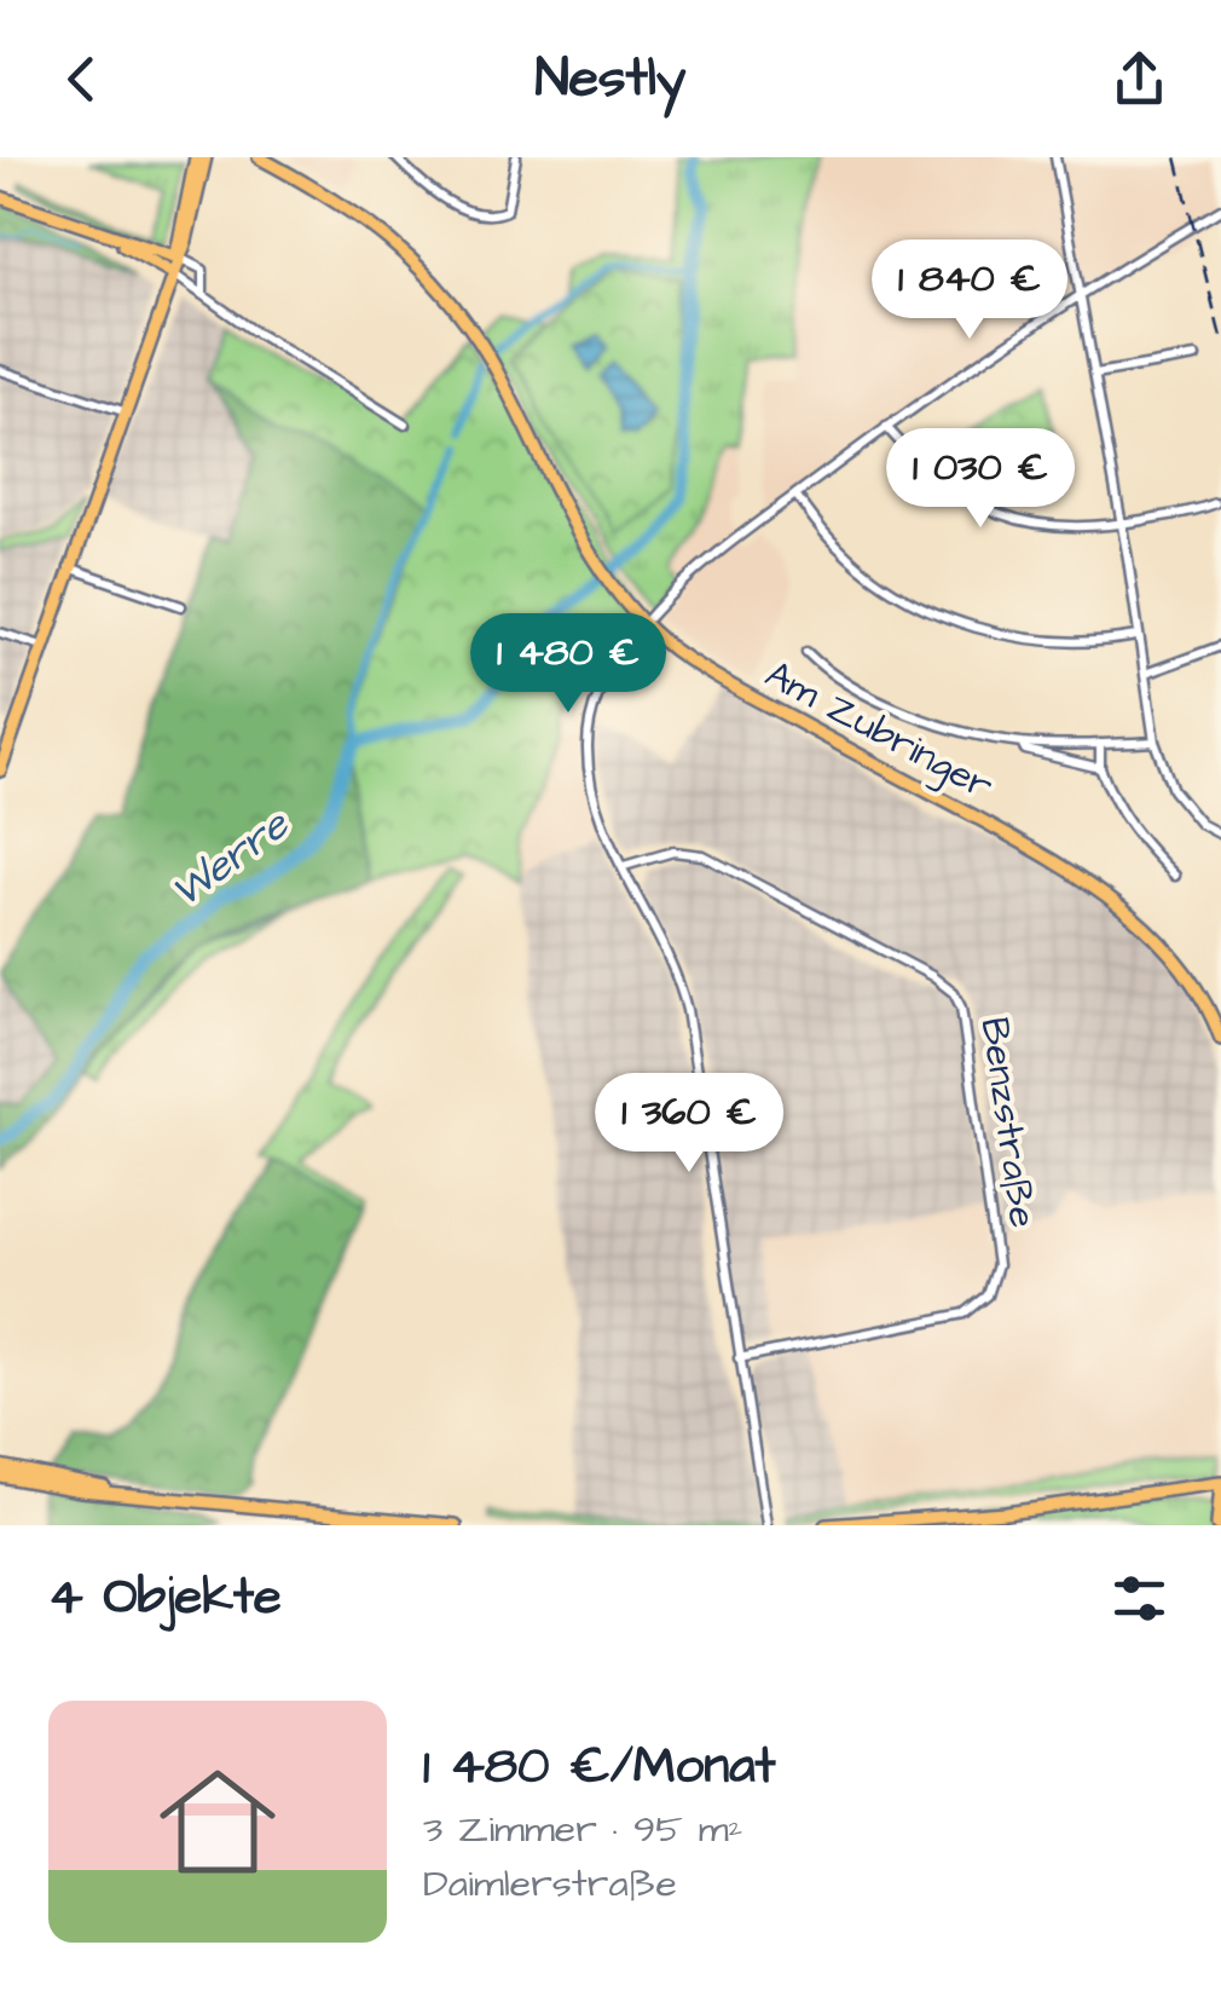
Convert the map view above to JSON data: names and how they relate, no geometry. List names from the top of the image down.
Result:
{
  "streets": {
    "main road": ["Am Zubringer"],
    "street": ["Benzstraße"]
  },
  "water": ["Werre"],
  "page": {
    "header": "Nestly",
    "price": [
      "1 840 €",
      "1 030 €",
      "1 480 €",
      "1 360 €"
    ],
    "heading": "4 Objekte",
    "list": [
      {
        "name": "1 480 €/Monat",
        "note": "3 Zimmer · 95 m² · Daimlerstraße"
      }
    ]
  }
}
